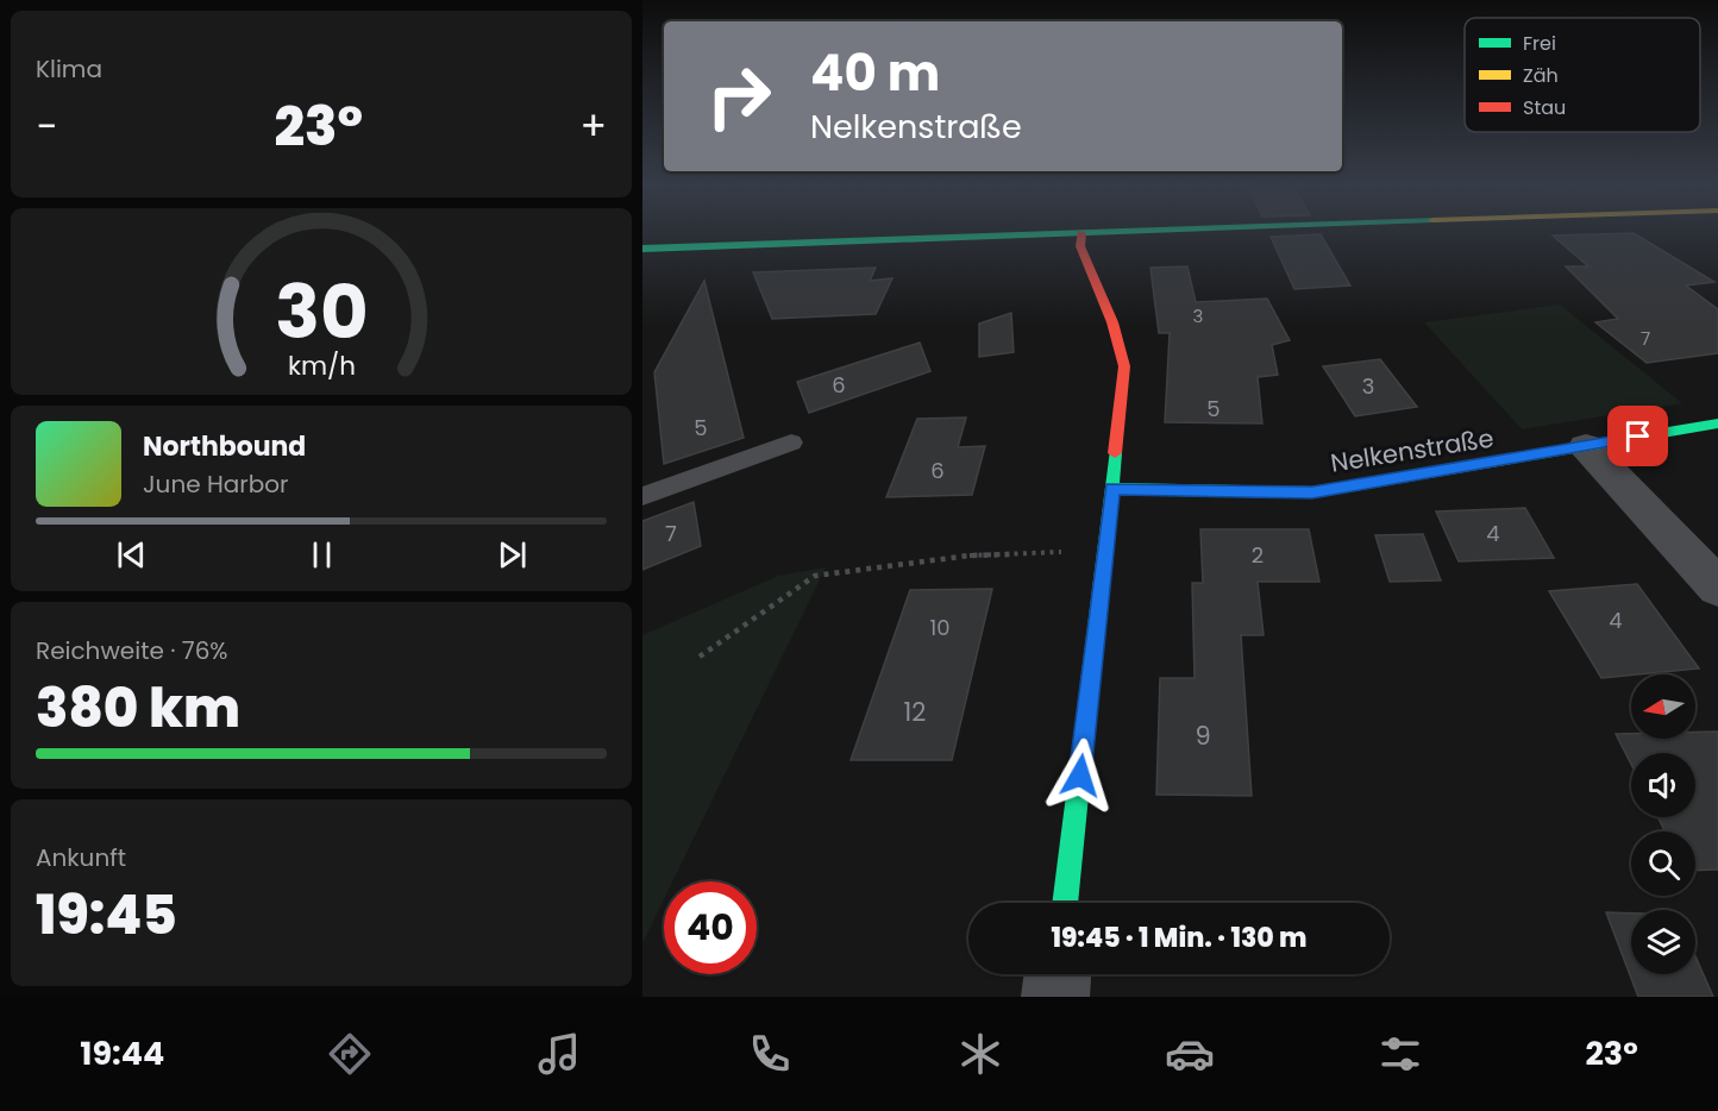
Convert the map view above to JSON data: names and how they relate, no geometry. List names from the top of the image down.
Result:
{
  "streets": {
    "main road": ["Nelkenstraße"]
  },
  "house_numbers": [
    "3",
    "7",
    "6",
    "3",
    "5",
    "5",
    "6",
    "7",
    "4",
    "2",
    "4",
    "10",
    "12",
    "9"
  ],
  "legend": ["Frei", "Zäh", "Stau"],
  "north": "left",
  "page": {
    "tile": [
      "Klima",
      ["Reichweite · 76%", "380 km"],
      ["Ankunft", "19:45"]
    ],
    "turn": ["40 m", "Nelkenstraße"],
    "heat": ["−", "23°", "+"],
    "song": ["Northbound", "June Harbor"],
    "limit": "40",
    "trip": "19:45 · 1 Min. · 130 m",
    "tabs": ["19:44", "23°"],
    "gauge": ["30", "km/h"]
  }
}
